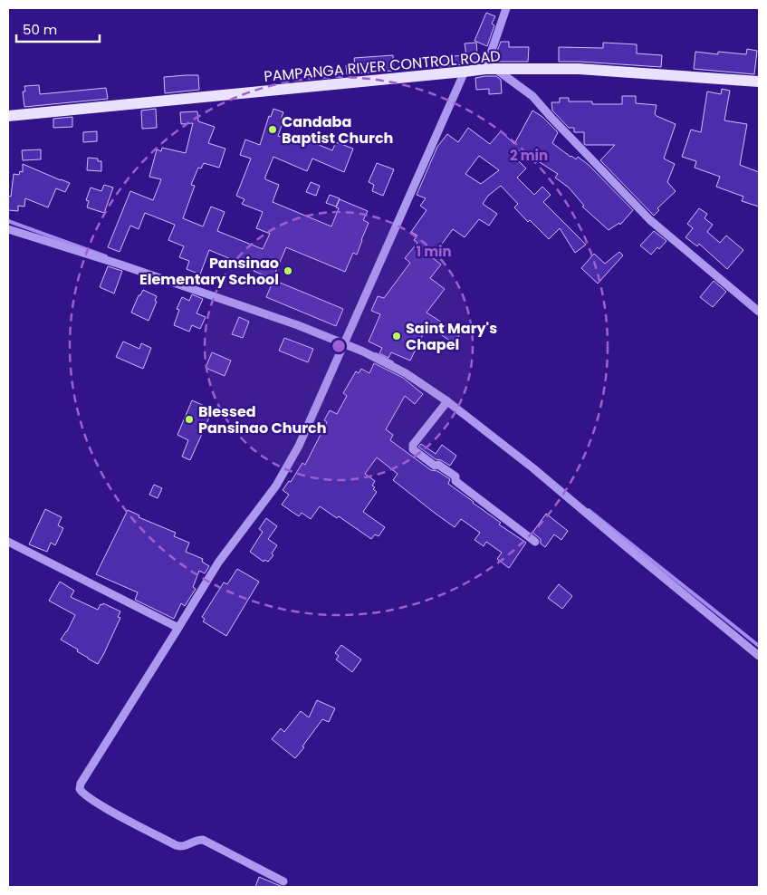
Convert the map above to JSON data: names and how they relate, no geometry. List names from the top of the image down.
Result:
{
  "streets": {
    "main road": ["PAMPANGA RIVER CONTROL ROAD"]
  },
  "places": [
    "Candaba Baptist Church",
    "Pansinao Elementary School",
    "Saint Mary's Chapel",
    "Blessed Pansinao Church"
  ],
  "scale_bar": "50 m",
  "rings": ["2 min", "1 min"]
}
